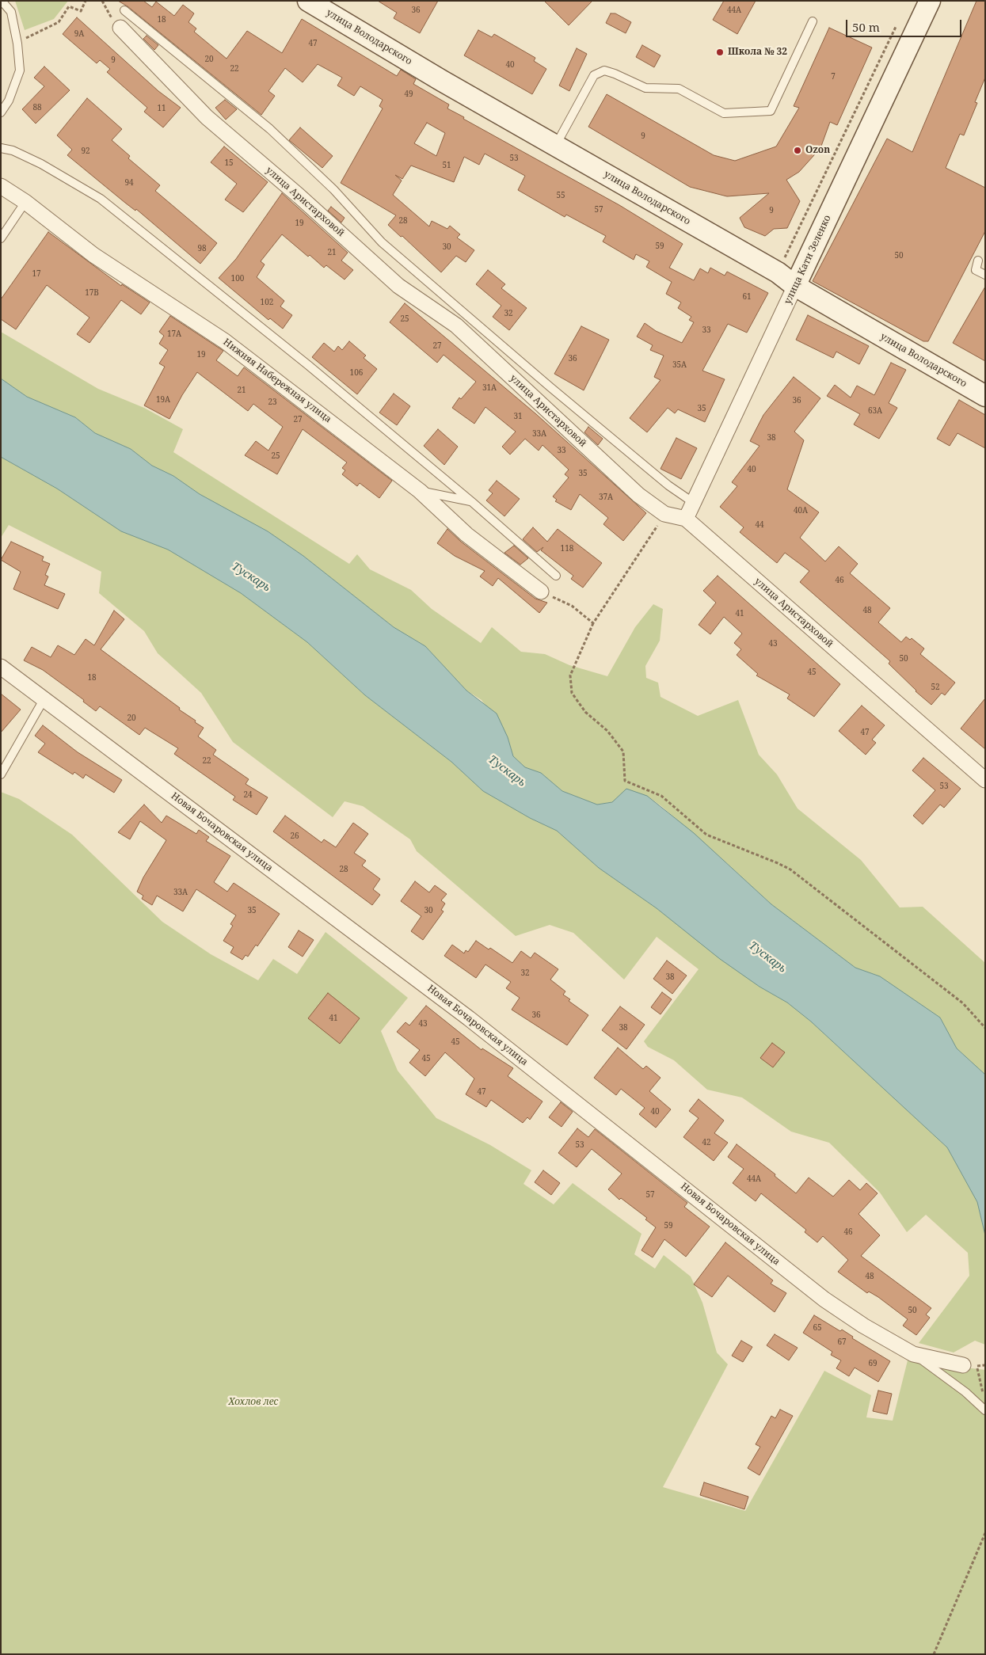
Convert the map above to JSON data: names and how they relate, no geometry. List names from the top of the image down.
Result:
{
  "streets": {
    "street": [
      "улица Володарского",
      "улица Аристарховой",
      "улица Кати Зеленко",
      "Нижняя Набережная улица",
      "Новая Бочаровская улица"
    ]
  },
  "crossings": [
    ["улица Володарского", "улица Кати Зеленко"],
    ["улица Аристарховой", "улица Кати Зеленко"]
  ],
  "water": ["Тускарь"],
  "parks": ["Хохлов лес"],
  "places": ["Школа № 32", "Ozon"],
  "house_numbers": [
    "36",
    "44А",
    "18",
    "9А",
    "47",
    "20",
    "9",
    "40",
    "22",
    "7",
    "49",
    "88",
    "11",
    "9",
    "92",
    "53",
    "15",
    "51",
    "94",
    "55",
    "57",
    "9",
    "28",
    "19",
    "59",
    "30",
    "98",
    "21",
    "50",
    "17",
    "100",
    "17В",
    "61",
    "102",
    "32",
    "25",
    "33",
    "17А",
    "27",
    "19",
    "36",
    "35А",
    "106",
    "31А",
    "21",
    "19А",
    "36",
    "23",
    "35",
    "63А",
    "31",
    "27",
    "33А",
    "38",
    "33",
    "25",
    "40",
    "35",
    "37А",
    "40А",
    "44",
    "118",
    "46",
    "48",
    "41",
    "43",
    "50",
    "45",
    "18",
    "52",
    "20",
    "47",
    "22",
    "53",
    "24",
    "26",
    "28",
    "33А",
    "35",
    "30",
    "32",
    "38",
    "36",
    "41",
    "43",
    "38",
    "45",
    "45",
    "47",
    "40",
    "42",
    "53",
    "44А",
    "57",
    "59",
    "46",
    "48",
    "50",
    "65",
    "67",
    "69"
  ],
  "scale_bar": "50 m"
}
